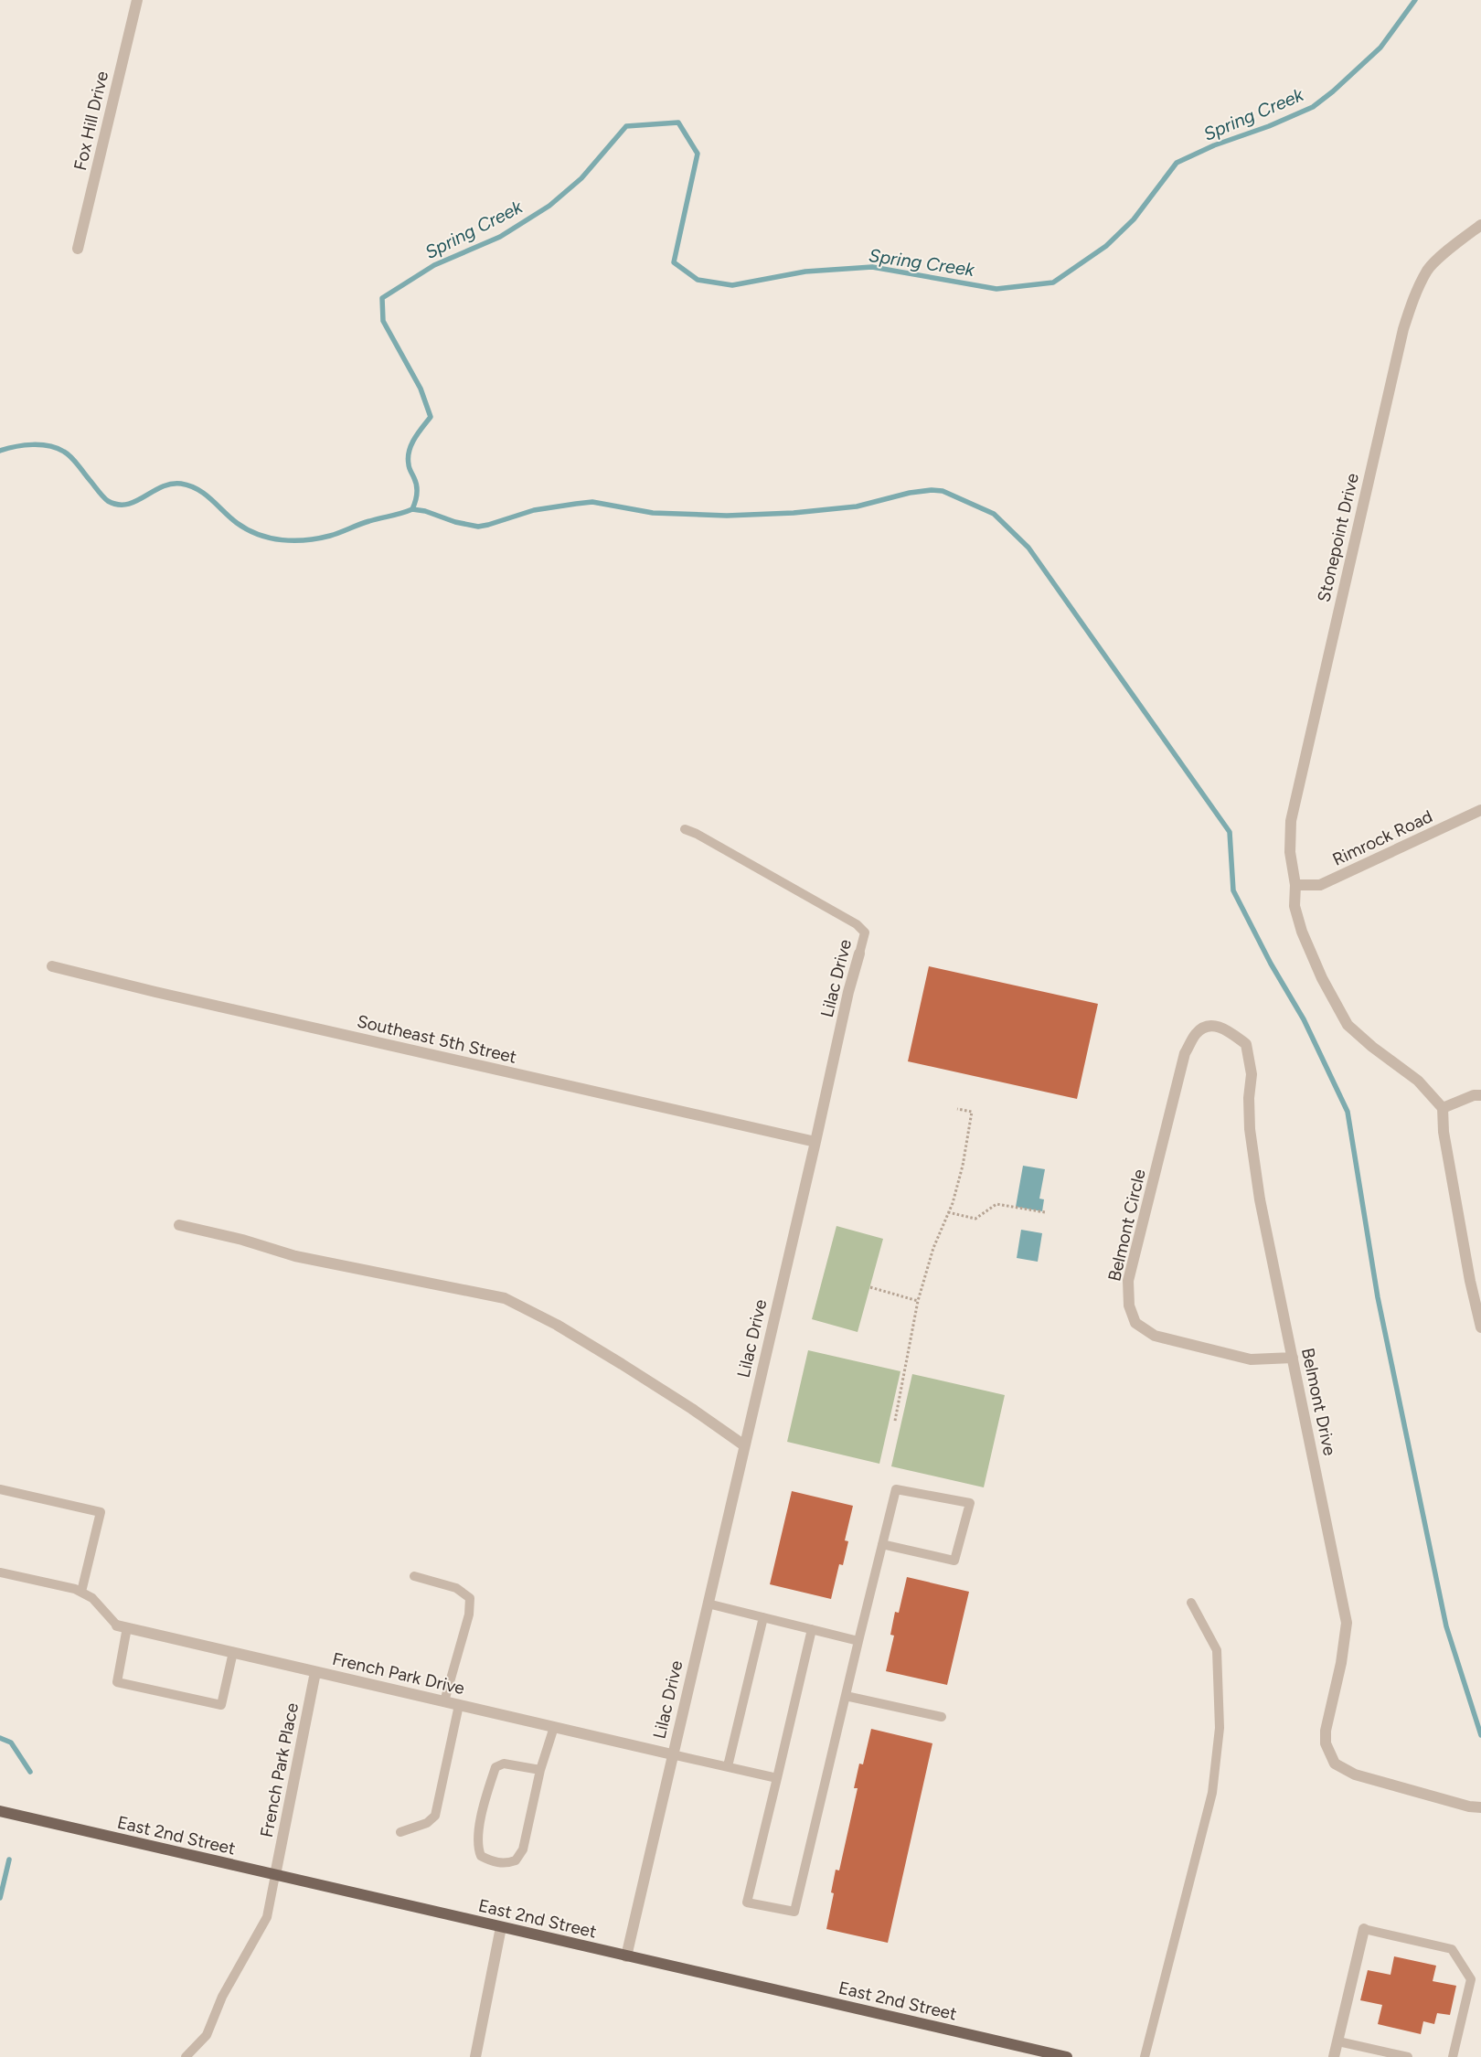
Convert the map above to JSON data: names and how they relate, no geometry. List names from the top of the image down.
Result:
{
  "streets": {
    "main road": ["East 2nd Street"],
    "street": [
      "Fox Hill Drive",
      "Stonepoint Drive",
      "Rimrock Road",
      "Lilac Drive",
      "Southeast 5th Street",
      "Belmont Circle",
      "Belmont Drive",
      "French Park Drive",
      "French Park Place"
    ]
  },
  "crossings": [
    ["Stonepoint Drive", "Rimrock Road"],
    ["Lilac Drive", "Southeast 5th Street"],
    ["Lilac Drive", "French Park Drive"],
    ["Lilac Drive", "East 2nd Street"],
    ["Belmont Circle", "Belmont Drive"],
    ["French Park Drive", "French Park Place"],
    ["French Park Place", "East 2nd Street"]
  ],
  "water": ["Spring Creek"]
}
